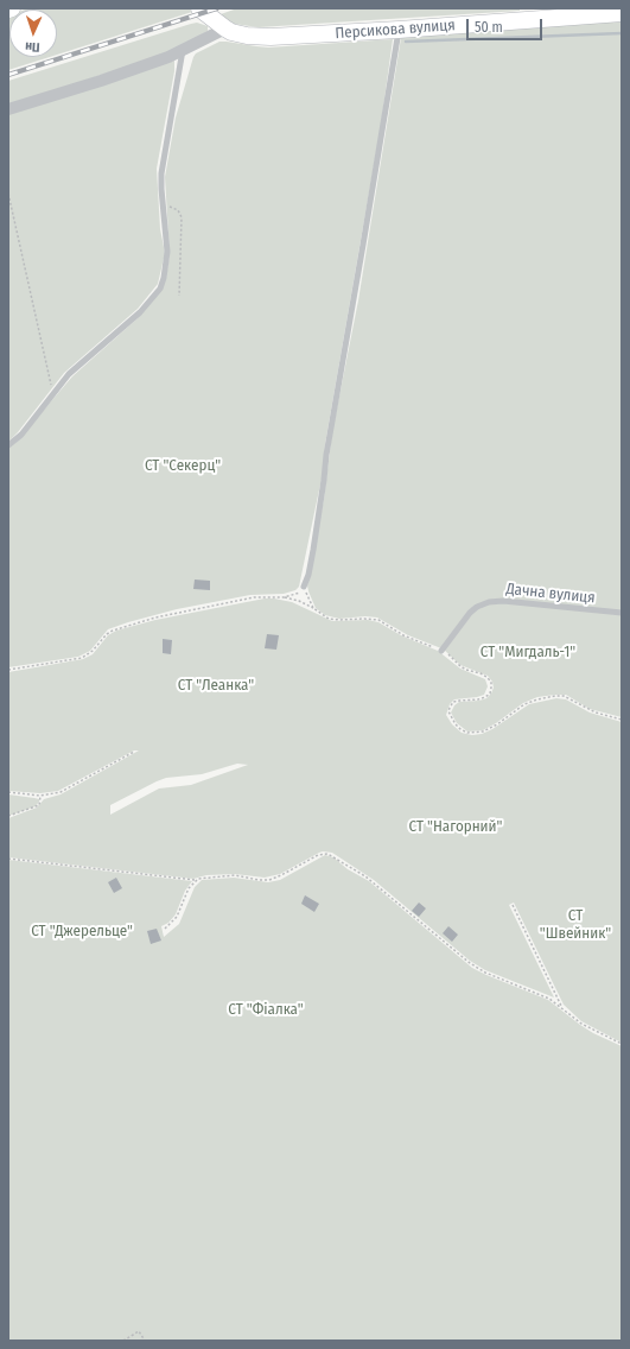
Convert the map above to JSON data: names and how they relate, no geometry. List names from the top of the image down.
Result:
{
  "streets": {
    "main road": ["Персикова вулиця"],
    "lane": ["Дачна вулиця"]
  },
  "parks": [
    "СТ \"Секерц\"",
    "СТ \"Мигдаль-1\"",
    "СТ \"Леанка\"",
    "СТ \"Нагорний\"",
    "СТ \"Швейник\"",
    "СТ \"Джерельце\"",
    "СТ \"Фіалка\""
  ],
  "scale_bar": "50 m",
  "north": "bottom"
}
